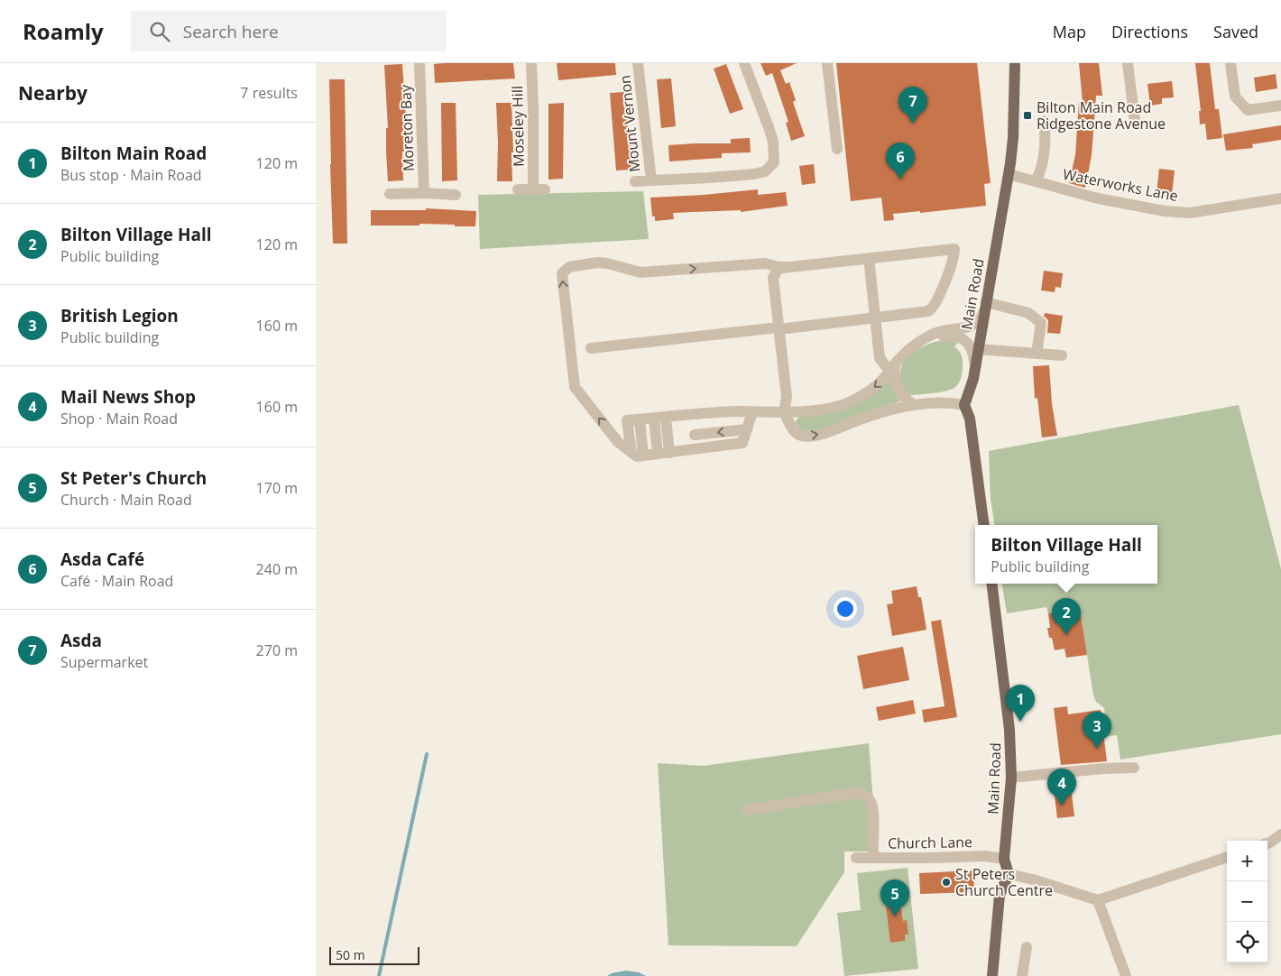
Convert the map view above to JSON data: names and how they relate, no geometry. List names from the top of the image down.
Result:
{
  "streets": {
    "main road": ["Main Road"],
    "street": [
      "Mount Vernon",
      "Moseley Hill",
      "Moreton Bay",
      "Waterworks Lane",
      "Church Lane"
    ]
  },
  "crossings": [
    ["Waterworks Lane", "Main Road"],
    ["Main Road", "Church Lane"]
  ],
  "places": {
    "transit": ["Bilton Main Road Ridgestone Avenue"],
    "other": ["St Peters Church Centre"]
  },
  "scale_bar": "50 m",
  "page": {
    "header": "Roamly",
    "search": "Search here",
    "nav": ["Map", "Directions", "Saved"],
    "heading": ["Nearby", "7 results"],
    "pins": [
      "7",
      "6",
      "2",
      "1",
      "3",
      "4",
      "5"
    ],
    "list": [
      {
        "mark": "1",
        "name": "Bilton Main Road",
        "note": "Bus stop · Main Road",
        "value": "120 m"
      },
      {
        "mark": "2",
        "name": "Bilton Village Hall",
        "note": "Public building",
        "value": "120 m"
      },
      {
        "mark": "3",
        "name": "British Legion",
        "note": "Public building",
        "value": "160 m"
      },
      {
        "mark": "4",
        "name": "Mail News Shop",
        "note": "Shop · Main Road",
        "value": "160 m"
      },
      {
        "mark": "5",
        "name": "St Peter's Church",
        "note": "Church · Main Road",
        "value": "170 m"
      },
      {
        "mark": "6",
        "name": "Asda Café",
        "note": "Café · Main Road",
        "value": "240 m"
      },
      {
        "mark": "7",
        "name": "Asda",
        "note": "Supermarket",
        "value": "270 m"
      }
    ],
    "popup": ["Bilton Village Hall", "Public building"],
    "map_buttons": ["+", "−"],
    "scale": "50 m"
  }
}
